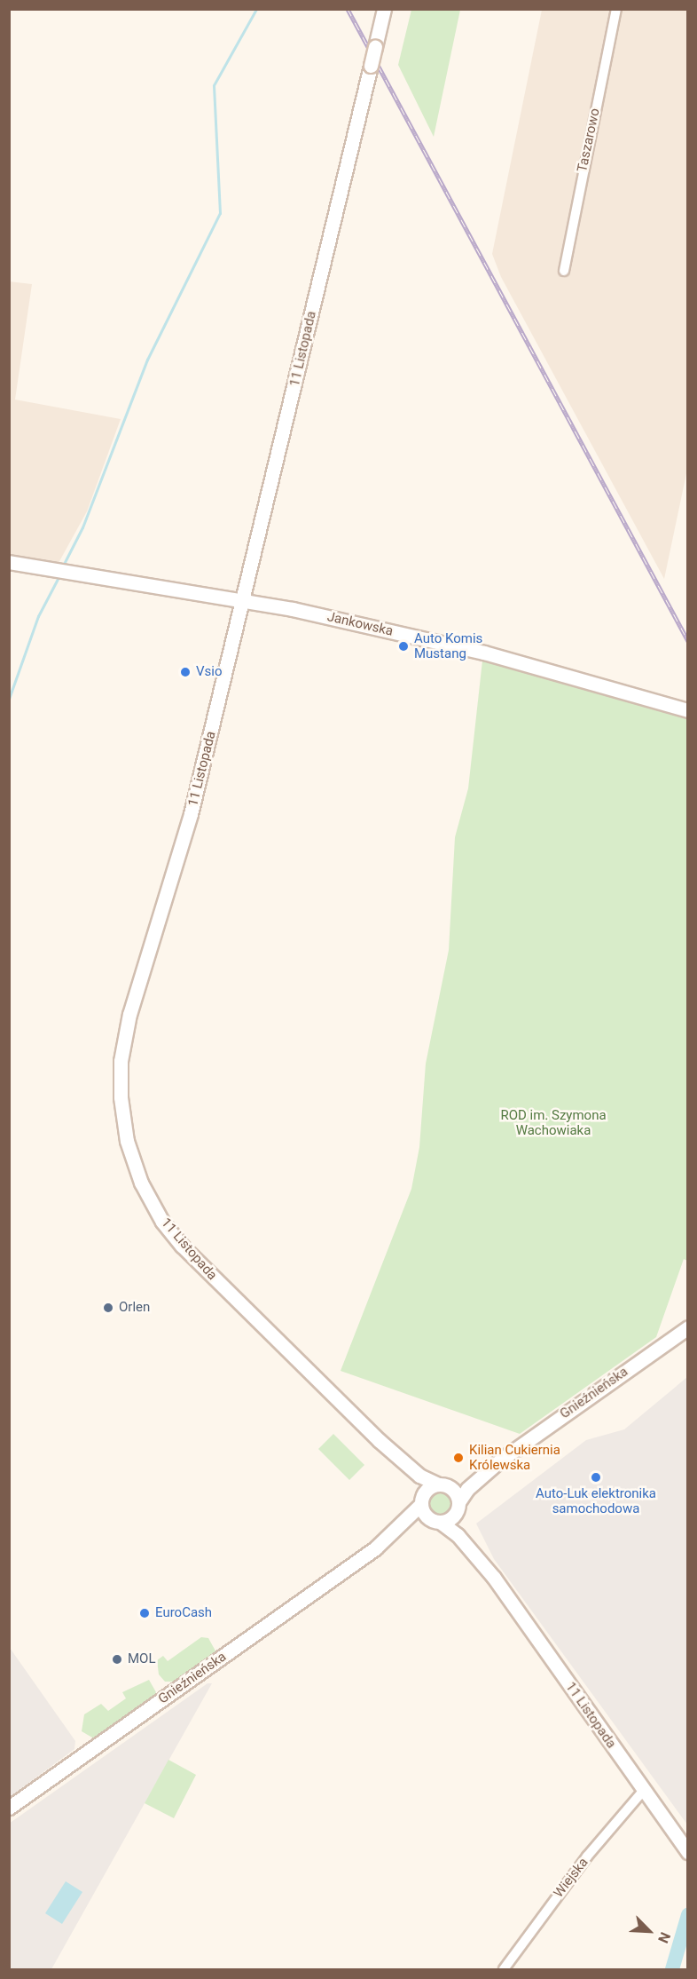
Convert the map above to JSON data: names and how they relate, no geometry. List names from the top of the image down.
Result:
{
  "streets": {
    "main road": ["11 Listopada", "Jankowska", "Gnieźnieńska"],
    "street": ["Taszarowo", "Wiejska"]
  },
  "crossings": [
    ["11 Listopada", "Jankowska"],
    ["11 Listopada", "Gnieźnieńska"],
    ["11 Listopada", "Wiejska"]
  ],
  "parks": ["ROD im. Szymona Wachowiaka"],
  "places": [
    "Auto Komis Mustang",
    "Vsio",
    "Orlen",
    "Kilian Cukiernia Królewska",
    "Auto-Luk elektronika samochodowa",
    "EuroCash",
    "MOL"
  ],
  "north": "bottom right"
}
